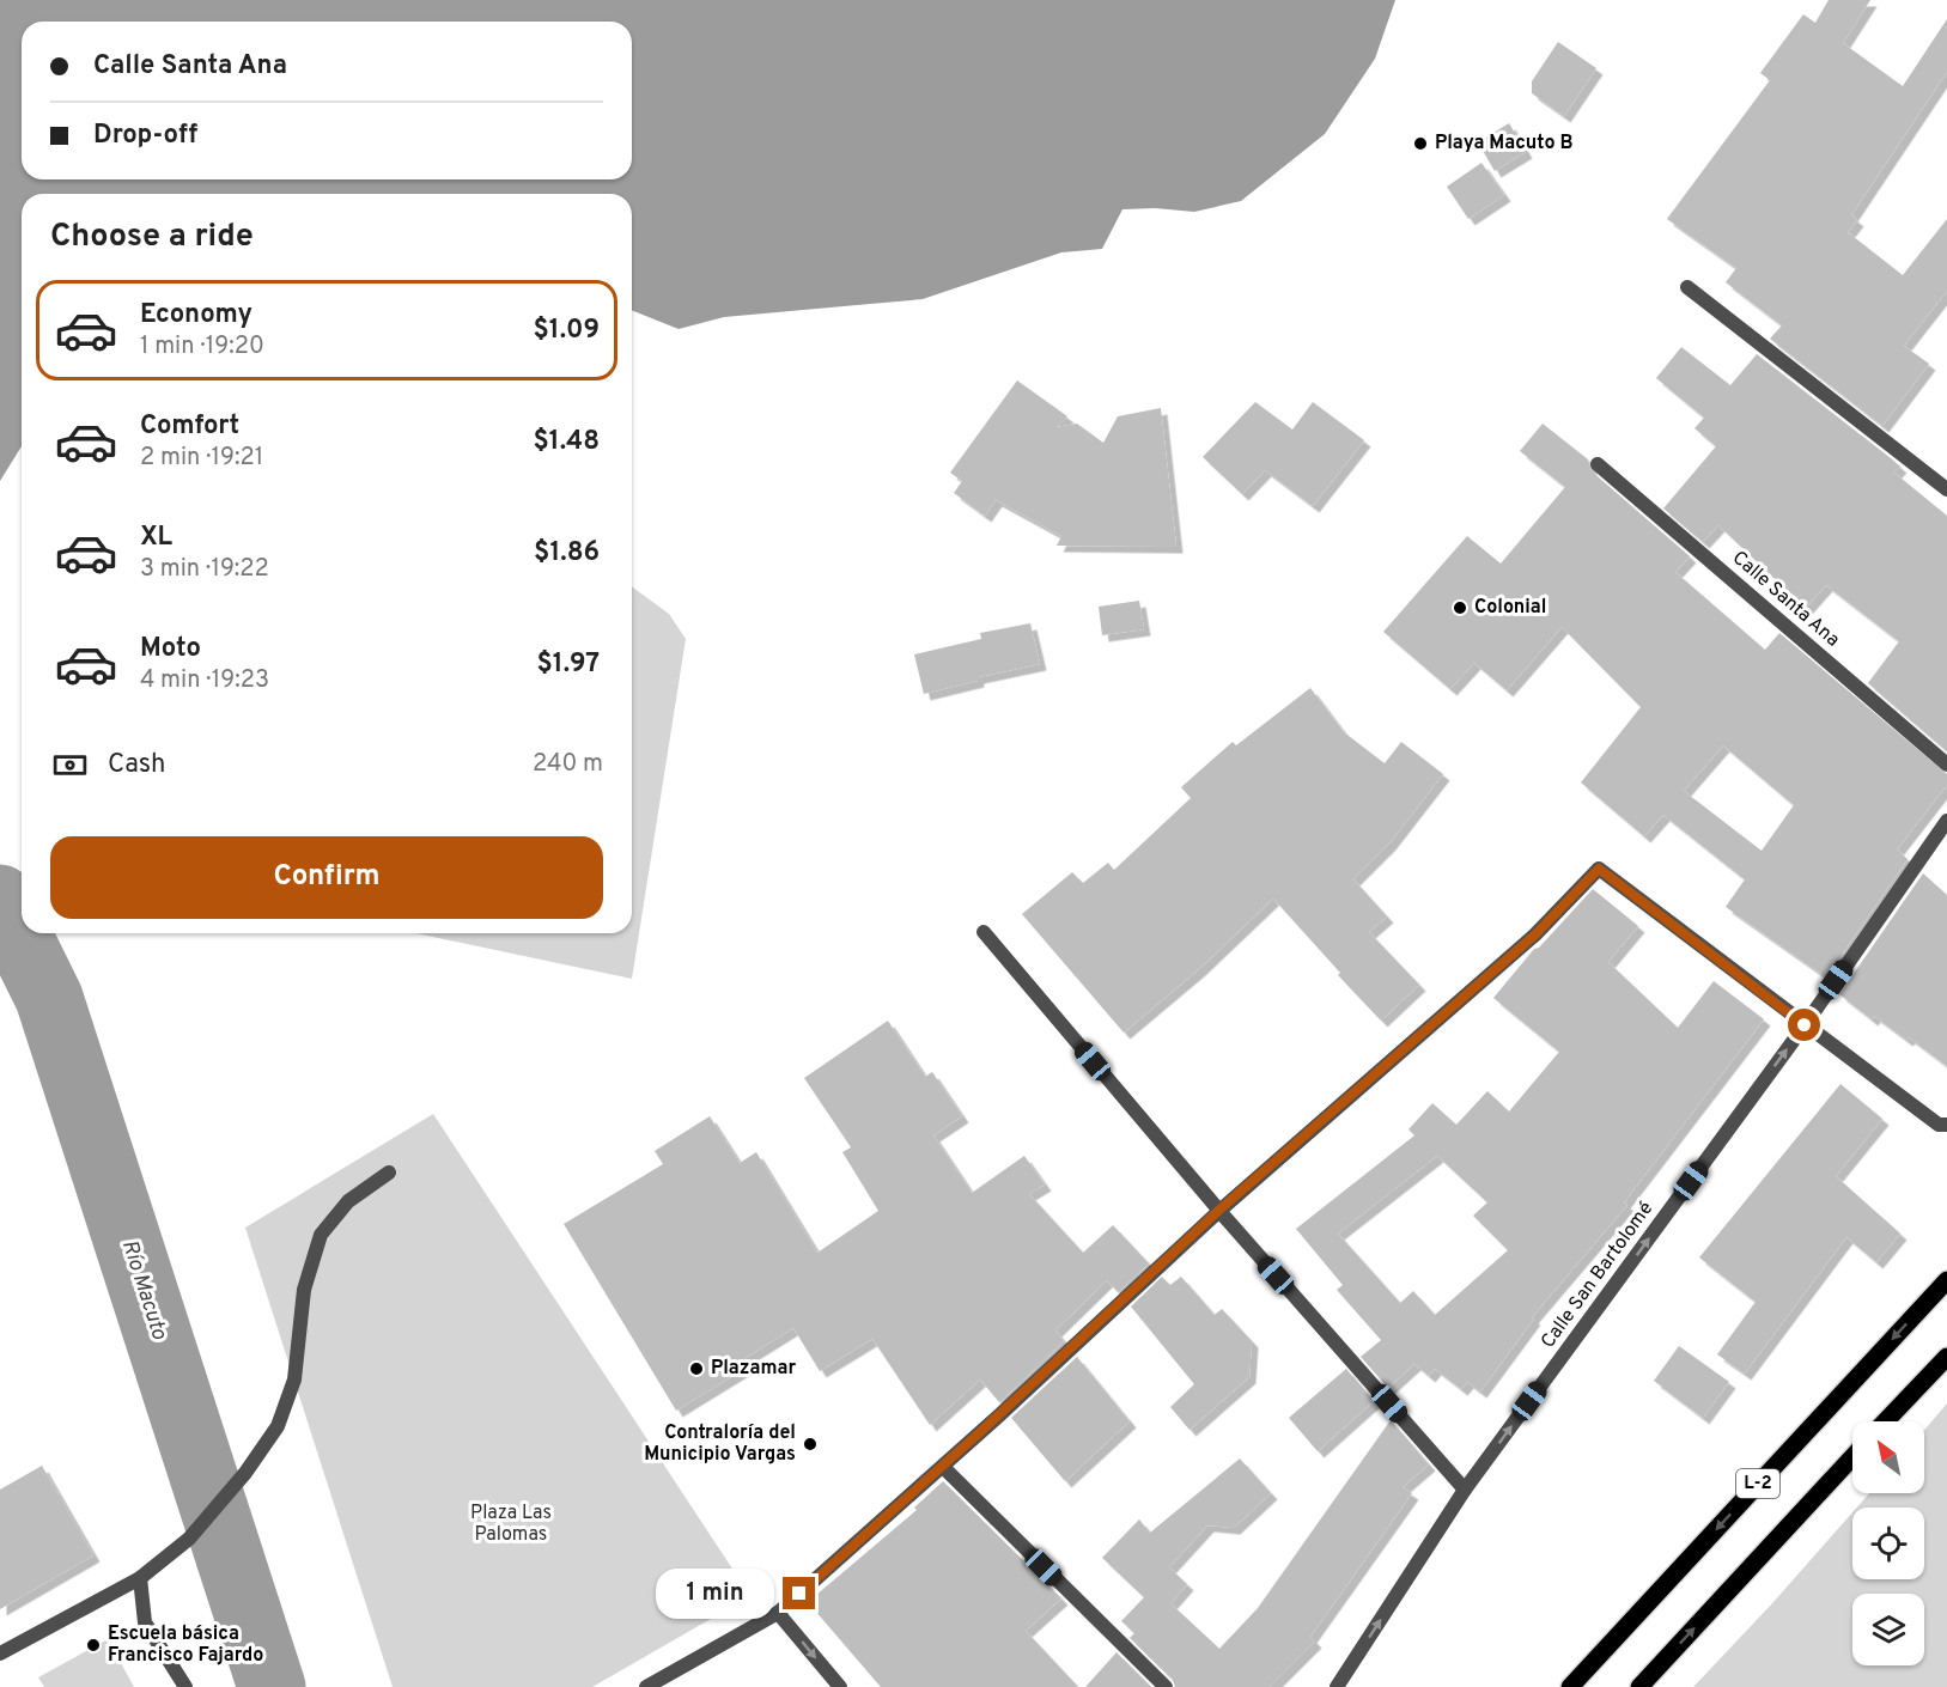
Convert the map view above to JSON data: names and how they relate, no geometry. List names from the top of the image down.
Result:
{
  "streets": {
    "main road": ["L-2"],
    "street": ["Calle Santa Ana", "Calle San Bartolomé"]
  },
  "one_way": ["Calle San Bartolomé"],
  "water": ["Río Macuto"],
  "parks": ["Plaza Las Palomas"],
  "places": [
    "Playa Macuto B",
    "Colonial",
    "Plazamar",
    "Contraloría del Municipio Vargas",
    "Escuela básica Francisco Fajardo"
  ],
  "north": "top left",
  "page": {
    "banner": ["Calle Santa Ana", "Drop-off"],
    "heading": "Choose a ride",
    "list": [
      {
        "name": "Economy",
        "note": "1 min · 19:20",
        "value": "$1.09"
      },
      {
        "name": "Comfort",
        "note": "2 min · 19:21",
        "value": "$1.48"
      },
      {
        "name": "XL",
        "note": "3 min · 19:22",
        "value": "$1.86"
      },
      {
        "name": "Moto",
        "note": "4 min · 19:23",
        "value": "$1.97"
      }
    ],
    "pay": ["Cash", "240 m"],
    "buttons": "Confirm",
    "bubble": "1 min"
  }
}
